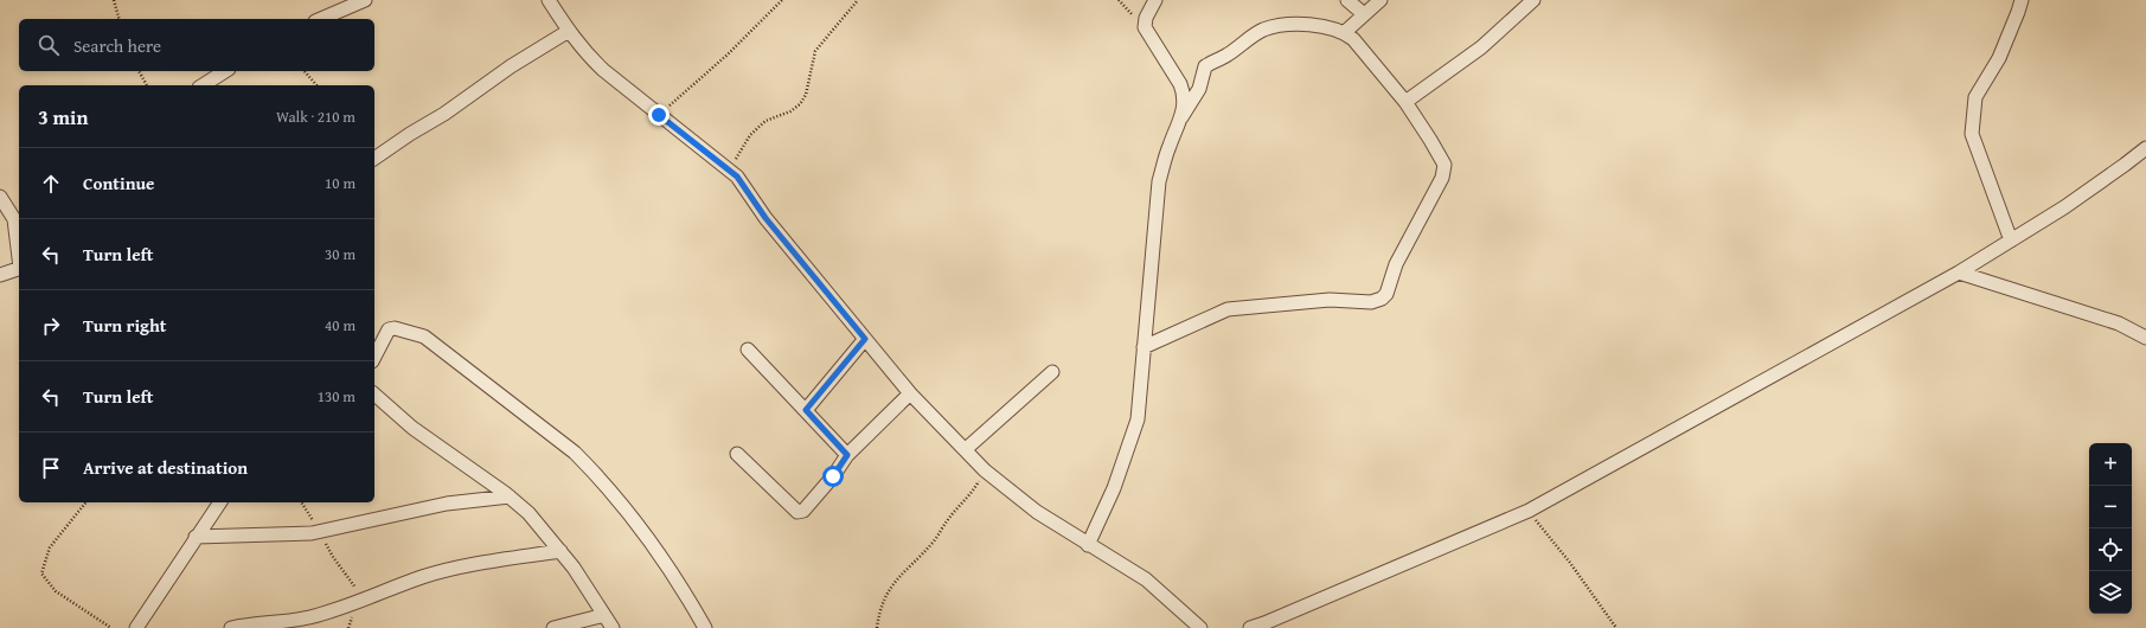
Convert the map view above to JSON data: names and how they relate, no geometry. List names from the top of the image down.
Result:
{
  "page": {
    "search": "Search here",
    "heading": ["3 min", "Walk · 210 m"],
    "list": [
      ["Continue", "10 m"],
      ["Turn left", "30 m"],
      ["Turn right", "40 m"],
      ["Turn left", "130 m"],
      "Arrive at destination"
    ],
    "map_buttons": ["+", "−"]
  }
}
